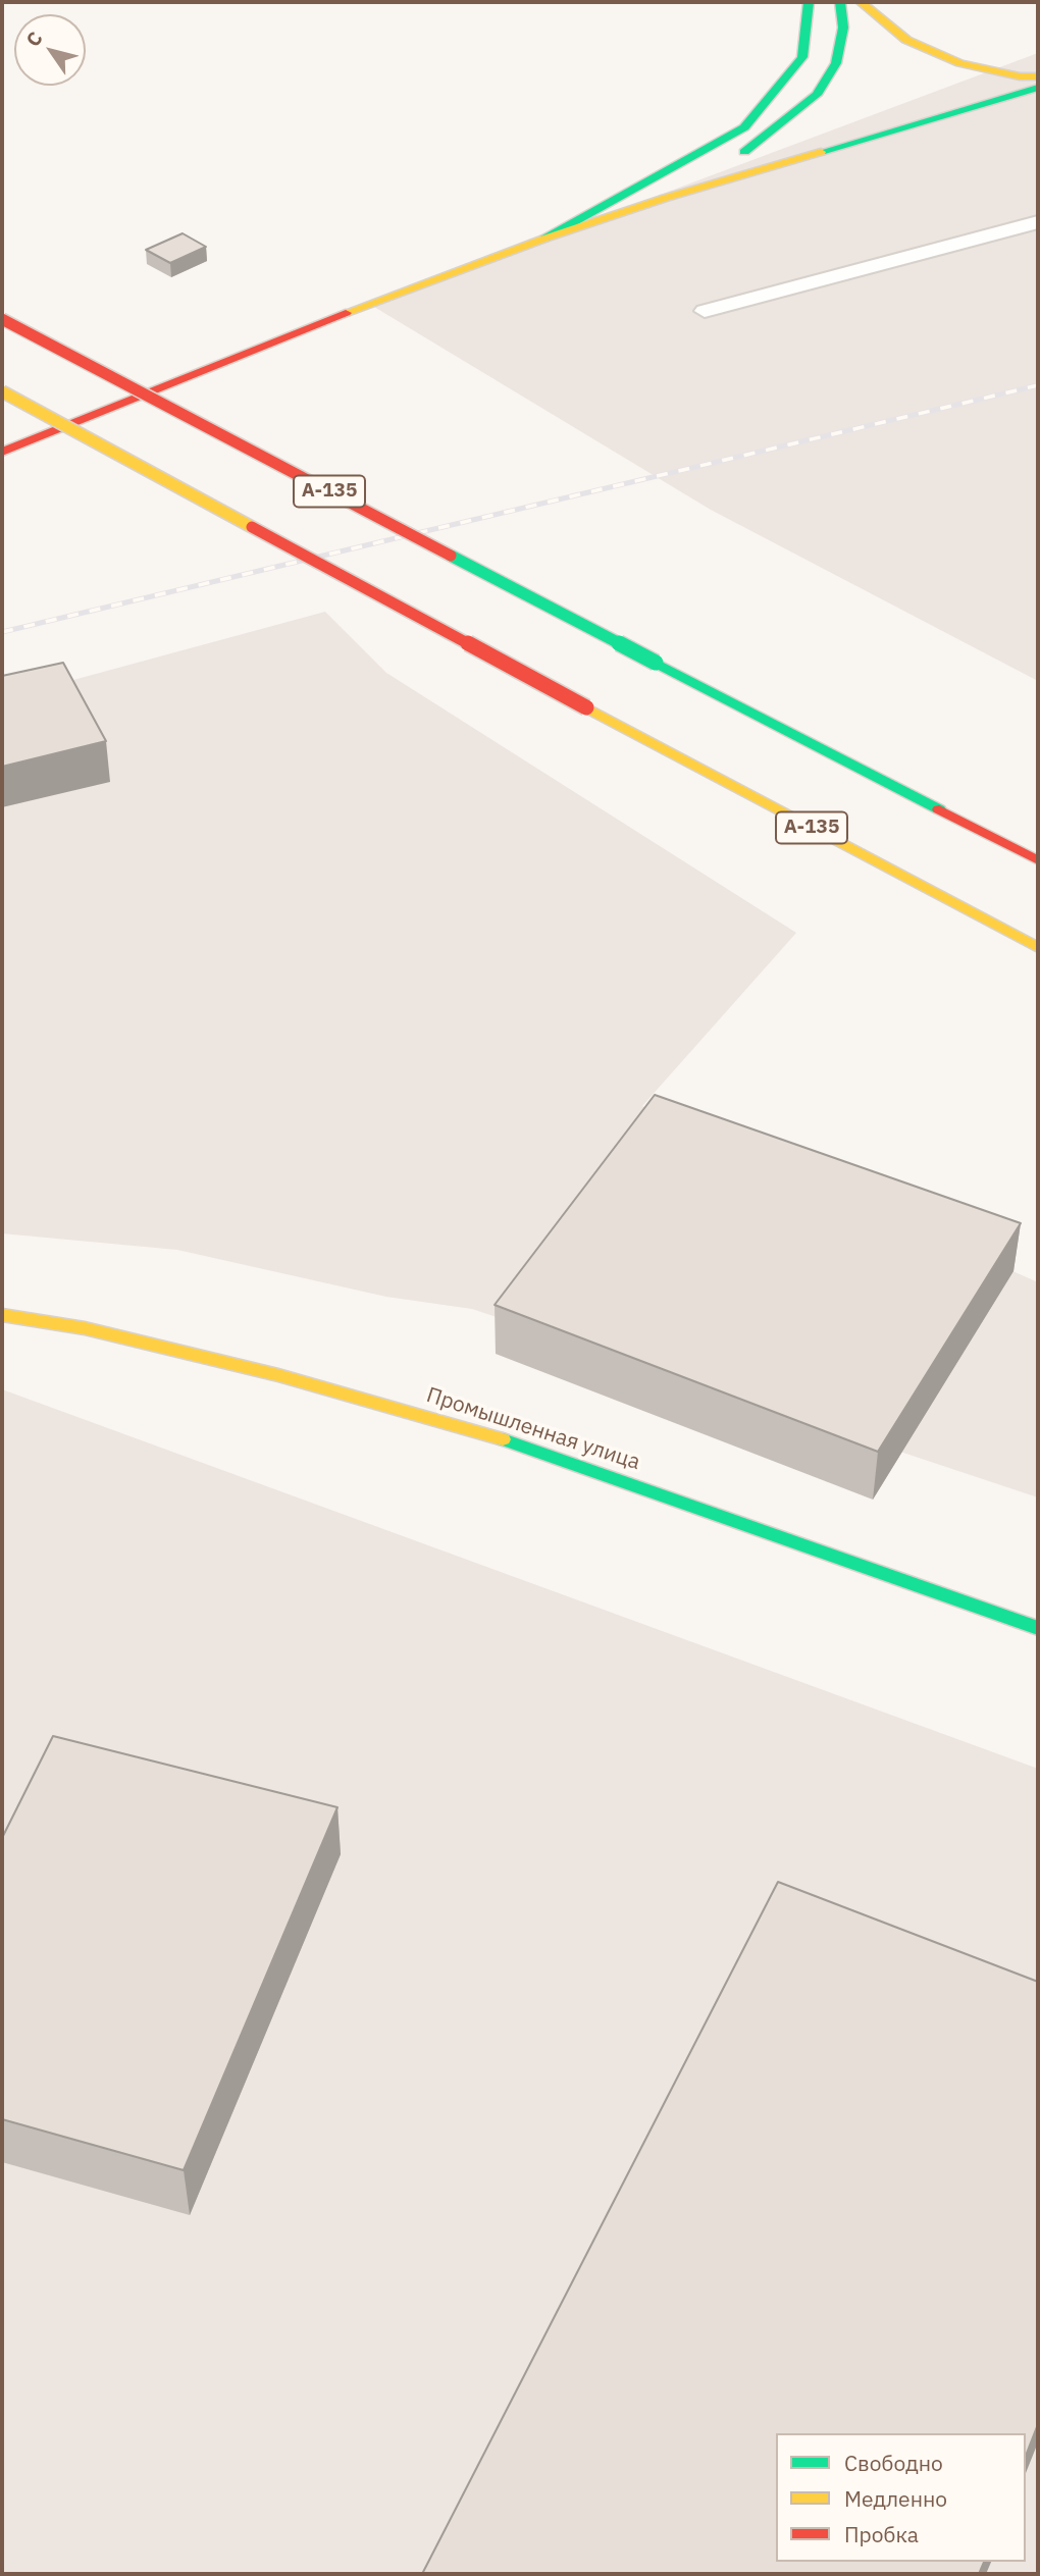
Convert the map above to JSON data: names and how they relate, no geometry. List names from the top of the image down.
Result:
{
  "streets": {
    "main road": ["А-135", "Промышленная улица"]
  },
  "legend": ["Свободно", "Медленно", "Пробка"],
  "north": "top left"
}
